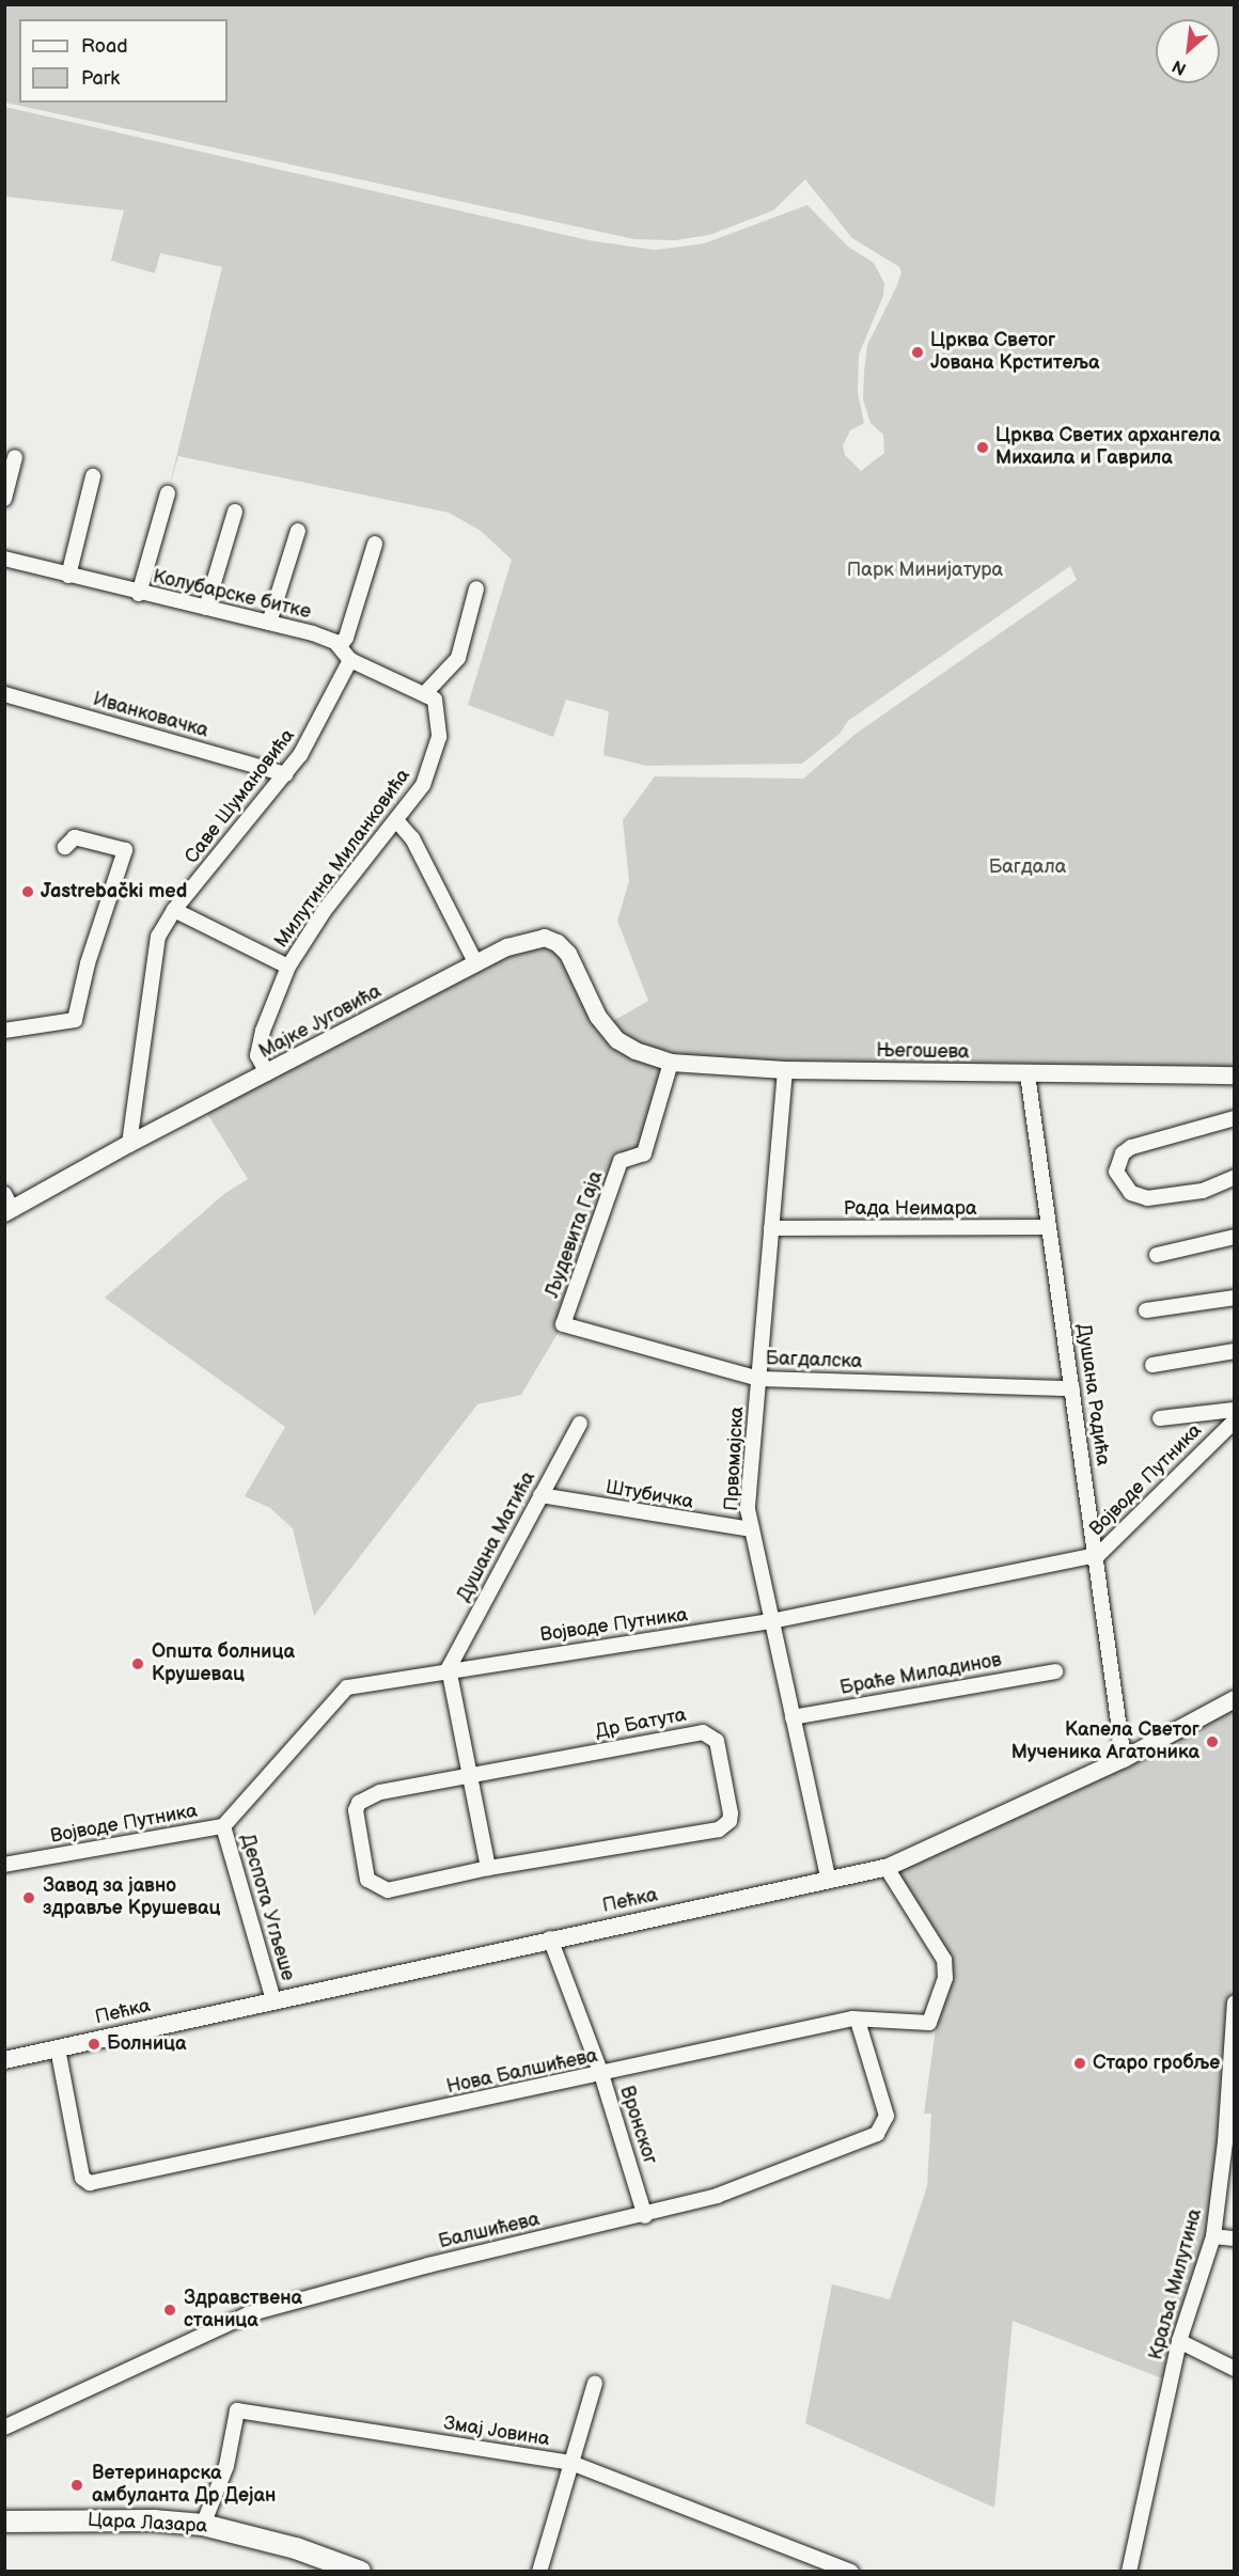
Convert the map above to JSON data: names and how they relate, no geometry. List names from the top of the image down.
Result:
{
  "streets": {
    "main road": ["Цара Лазара"],
    "street": [
      "Колубарске битке",
      "Иванковачка",
      "Саве Шумановића",
      "Милутина Миланковића",
      "Мајке Југовића",
      "Његошева",
      "Рада Неимара",
      "Људевита Гаја",
      "Багдалска",
      "Душана Радића",
      "Првомајска",
      "Војводе Путника",
      "Штубичка",
      "Душана Матића",
      "Браће Миладинов",
      "Др Батута",
      "Пећка",
      "Деспота Угљеше",
      "Нова Балшићева",
      "Вронског",
      "Балшићева",
      "Краља Милутина",
      "Змај Јовина"
    ]
  },
  "crossings": [
    ["Колубарске битке", "Саве Шумановића"],
    ["Колубарске битке", "Милутина Миланковића"],
    ["Иванковачка", "Саве Шумановића"],
    ["Саве Шумановића", "Мајке Југовића"],
    ["Милутина Миланковића", "Мајке Југовића"],
    ["Мајке Југовића", "Његошева"],
    ["Његошева", "Људевита Гаја"],
    ["Његошева", "Душана Радића"],
    ["Његошева", "Првомајска"],
    ["Рада Неимара", "Душана Радића"],
    ["Рада Неимара", "Првомајска"],
    ["Људевита Гаја", "Багдалска"],
    ["Багдалска", "Душана Радића"],
    ["Багдалска", "Првомајска"],
    ["Душана Радића", "Војводе Путника"],
    ["Душана Радића", "Пећка"],
    ["Првомајска", "Војводе Путника"],
    ["Првомајска", "Штубичка"],
    ["Првомајска", "Браће Миладинов"],
    ["Првомајска", "Пећка"],
    ["Војводе Путника", "Душана Матића"],
    ["Војводе Путника", "Деспота Угљеше"],
    ["Штубичка", "Душана Матића"],
    ["Пећка", "Деспота Угљеше"],
    ["Пећка", "Нова Балшићева"],
    ["Пећка", "Вронског"],
    ["Нова Балшићева", "Вронског"],
    ["Нова Балшићева", "Балшићева"],
    ["Вронског", "Балшићева"],
    ["Змај Јовина", "Цара Лазара"]
  ],
  "parks": ["Парк Минијатура", "Багдала"],
  "places": [
    "Црква Светог Јована Крститеља",
    "Црква Светих архангела Михаила и Гаврила",
    "Jastrebački med",
    "Општа болница Крушевац",
    "Капела Светог Мученика Агатоника",
    "Завод за јавно здравље Крушевац",
    "Болница",
    "Старо гробље",
    "Здравствена станица",
    "Ветеринарска амбуланта Др Дејан"
  ],
  "legend": ["Road", "Park"],
  "north": "bottom left"
}
